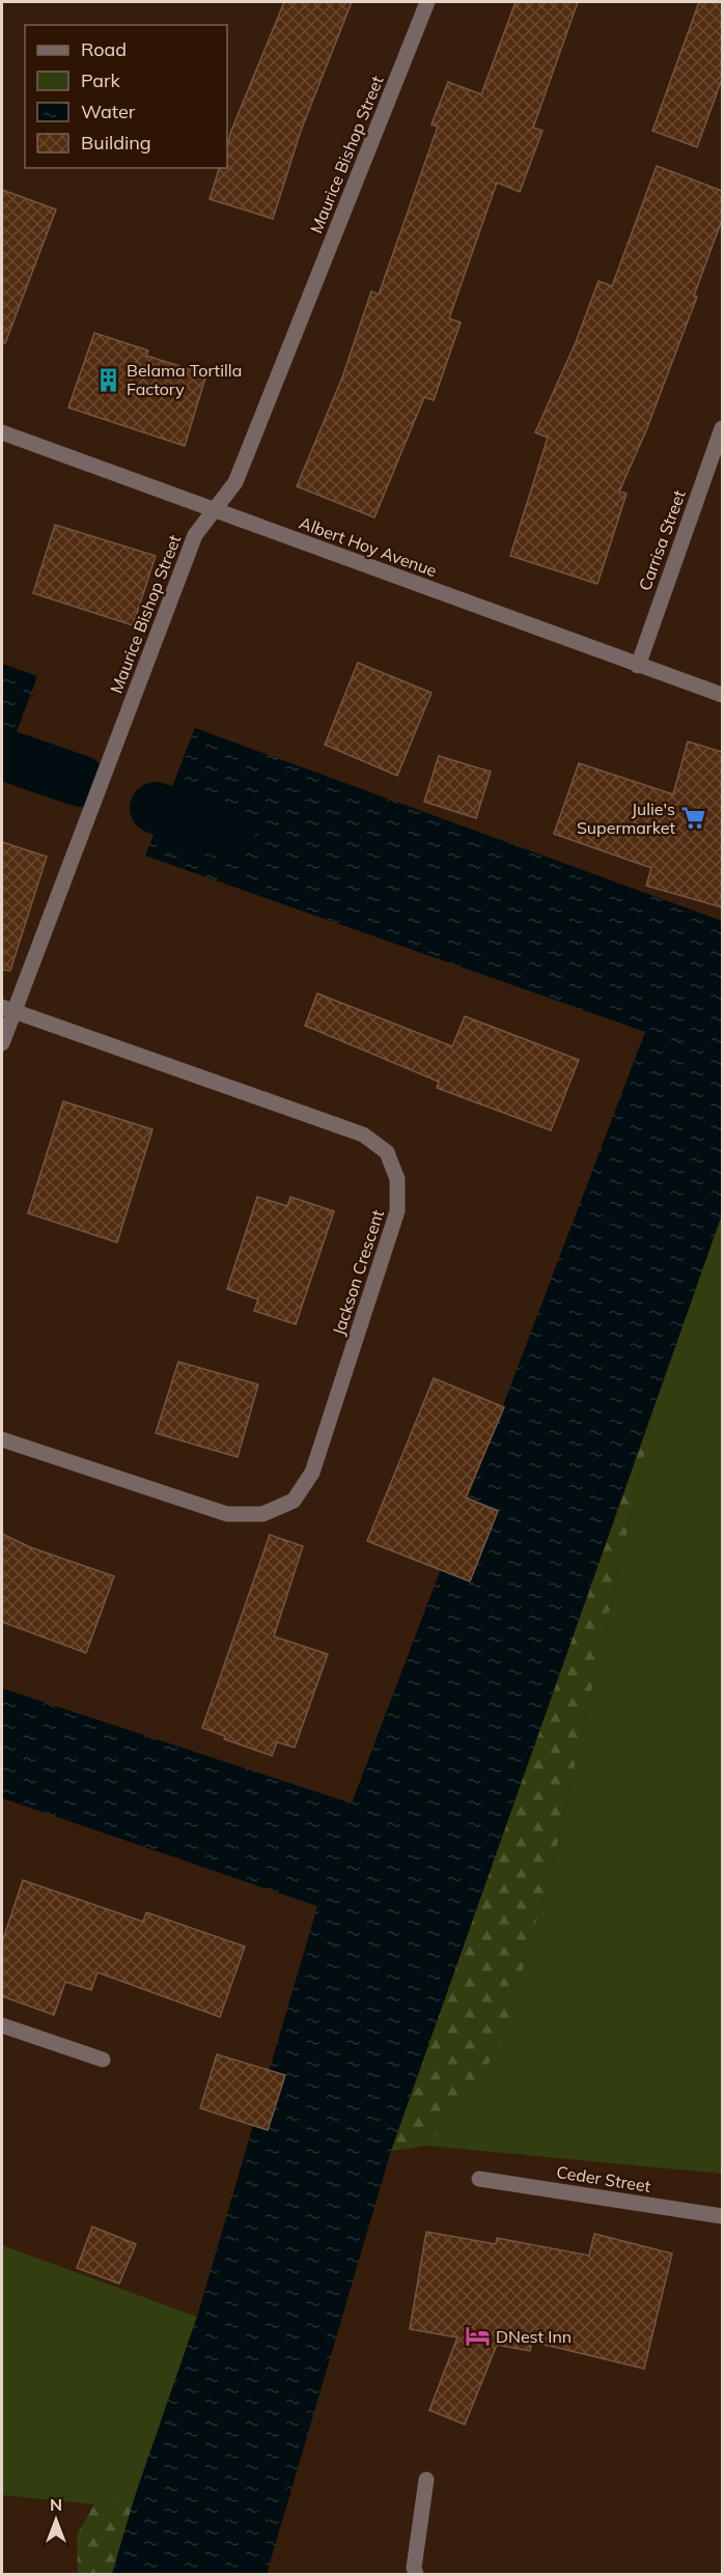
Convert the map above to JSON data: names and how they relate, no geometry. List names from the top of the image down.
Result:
{
  "streets": {
    "street": [
      "Maurice Bishop Street",
      "Carrisa Street",
      "Albert Hoy Avenue",
      "Jackson Crescent",
      "Ceder Street"
    ]
  },
  "crossings": [
    ["Maurice Bishop Street", "Albert Hoy Avenue"],
    ["Maurice Bishop Street", "Jackson Crescent"],
    ["Carrisa Street", "Albert Hoy Avenue"]
  ],
  "places": {
    "building": ["Belama Tortilla Factory"],
    "supermarket": ["Julie's Supermarket"],
    "hotel": ["DNest Inn"]
  },
  "legend": [
    "Road",
    "Park",
    "Water",
    "Building"
  ],
  "north": "top"
}
